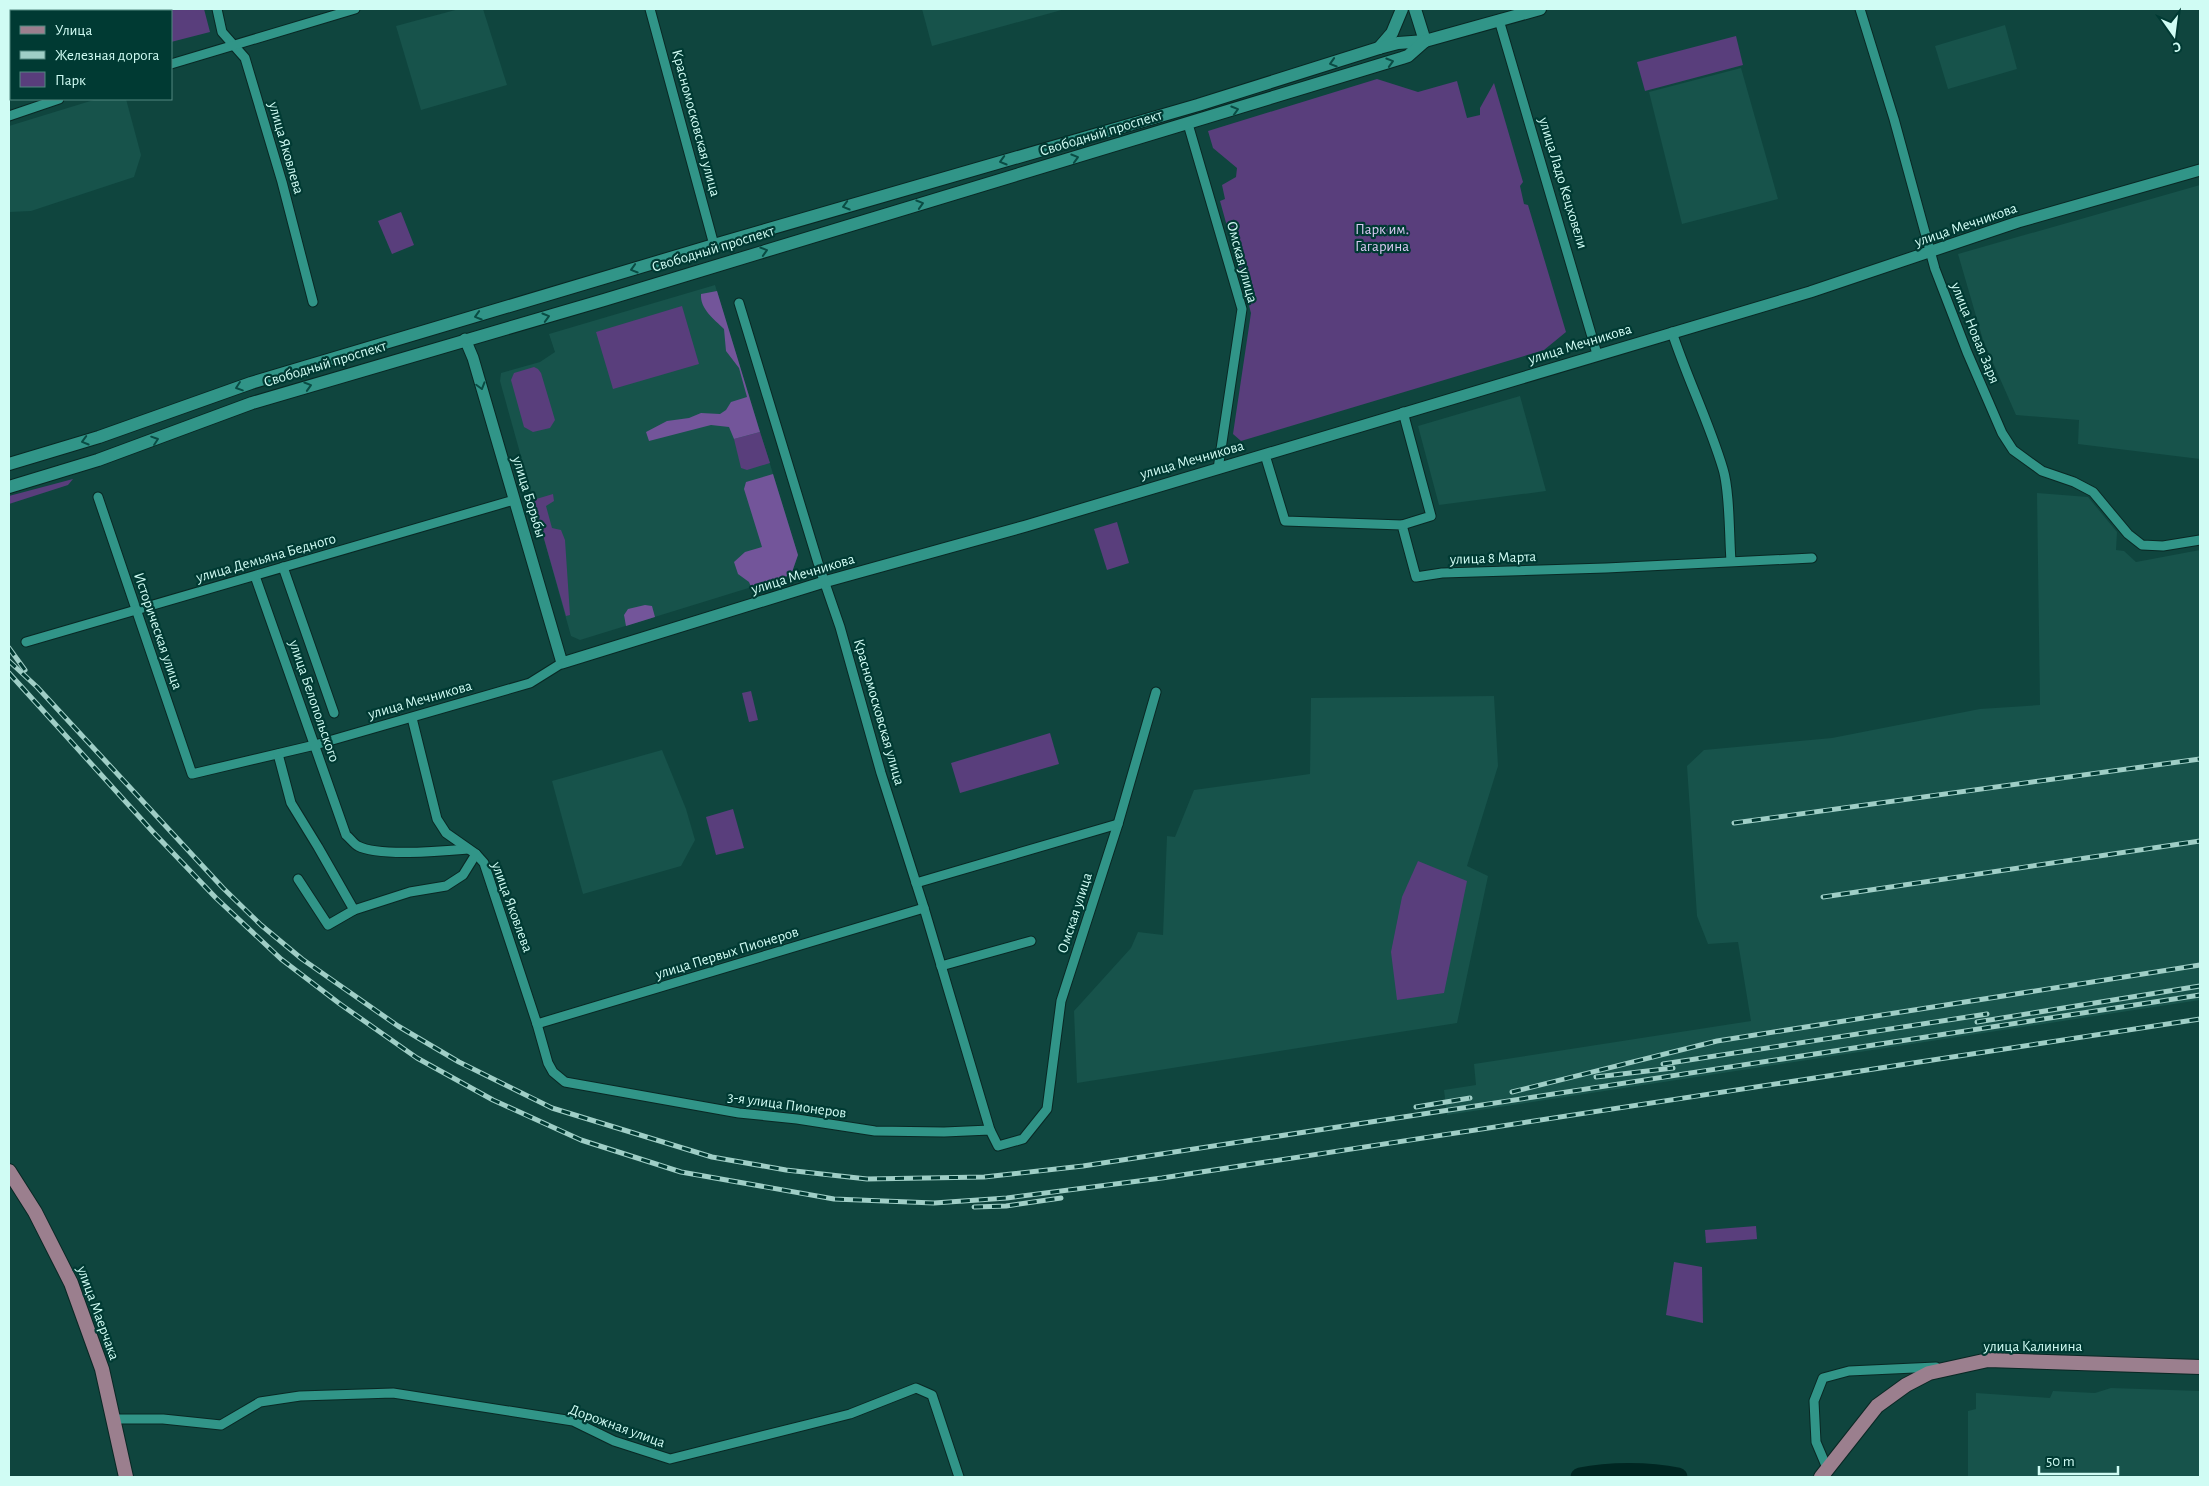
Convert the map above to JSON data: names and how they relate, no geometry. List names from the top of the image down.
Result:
{
  "streets": {
    "main road": ["Свободный проспект", "улица Маерчака", "улица Калинина"],
    "street": [
      "Красномосковская улица",
      "улица Яковлева",
      "улица Ладо Кецховели",
      "улица Мечникова",
      "Омская улица",
      "улица Новая Заря",
      "улица Борьбы",
      "улица Демьяна Бедного",
      "улица 8 Марта",
      "Историческая улица",
      "улица Белопольского",
      "улица Первых Пионеров",
      "3-я улица Пионеров",
      "Дорожная улица"
    ]
  },
  "crossings": [
    ["Красномосковская улица", "Свободный проспект"],
    ["Красномосковская улица", "улица Мечникова"],
    ["Красномосковская улица", "Омская улица"],
    ["Красномосковская улица", "улица Первых Пионеров"],
    ["Красномосковская улица", "3-я улица Пионеров"],
    ["Свободный проспект", "улица Ладо Кецховели"],
    ["Свободный проспект", "Омская улица"],
    ["Свободный проспект", "улица Борьбы"],
    ["улица Яковлева", "улица Мечникова"],
    ["улица Яковлева", "улица Белопольского"],
    ["улица Яковлева", "улица Первых Пионеров"],
    ["улица Яковлева", "3-я улица Пионеров"],
    ["улица Ладо Кецховели", "улица Мечникова"],
    ["улица Мечникова", "Омская улица"],
    ["улица Мечникова", "улица Новая Заря"],
    ["улица Мечникова", "улица Борьбы"],
    ["улица Мечникова", "Историческая улица"],
    ["улица Мечникова", "улица Белопольского"],
    ["Омская улица", "3-я улица Пионеров"],
    ["улица Борьбы", "улица Демьяна Бедного"],
    ["улица Демьяна Бедного", "Историческая улица"],
    ["улица Демьяна Бедного", "улица Белопольского"],
    ["улица Маерчака", "Дорожная улица"]
  ],
  "one_way": ["улица Борьбы"],
  "parks": ["Парк им. Гагарина"],
  "legend": ["Улица", "Железная дорога", "Парк"],
  "scale_bar": "50 m",
  "north": "bottom"
}
